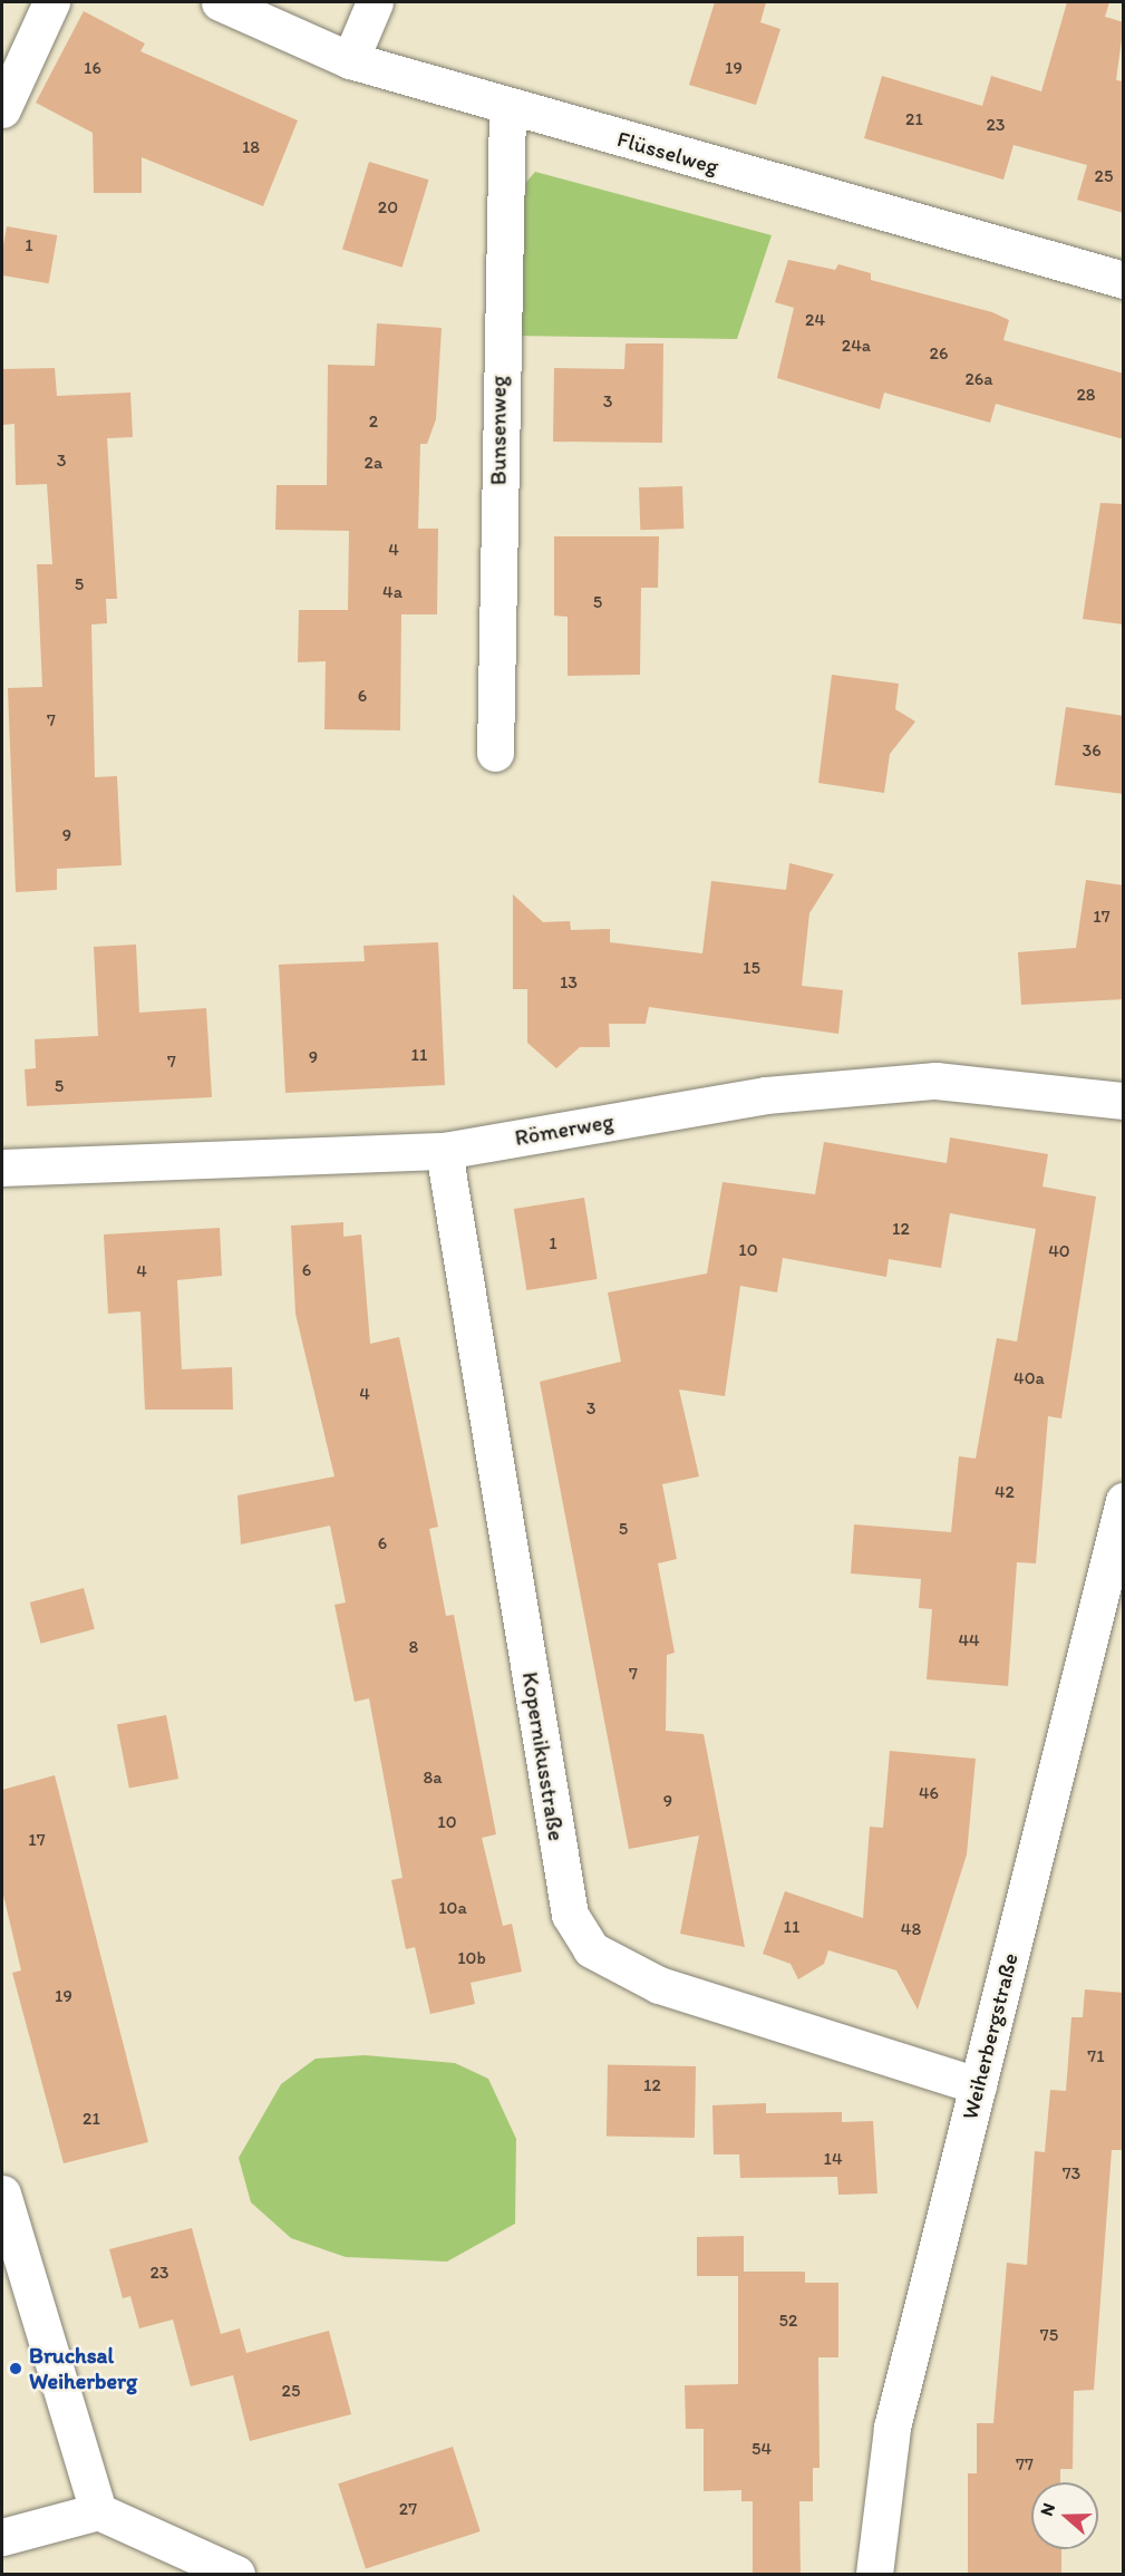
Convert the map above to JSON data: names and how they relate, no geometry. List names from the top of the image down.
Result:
{
  "streets": {
    "street": [
      "Flüsselweg",
      "Bunsenweg",
      "Römerweg",
      "Kopernikusstraße",
      "Weiherbergstraße"
    ]
  },
  "crossings": [
    ["Flüsselweg", "Bunsenweg"],
    ["Römerweg", "Kopernikusstraße"],
    ["Kopernikusstraße", "Weiherbergstraße"]
  ],
  "places": ["Bruchsal Weiherberg"],
  "house_numbers": [
    "16",
    "19",
    "21",
    "23",
    "18",
    "25",
    "20",
    "1",
    "24",
    "24a",
    "26",
    "26a",
    "28",
    "3",
    "2",
    "3",
    "2a",
    "4",
    "5",
    "4a",
    "5",
    "6",
    "7",
    "36",
    "9",
    "17",
    "15",
    "13",
    "11",
    "9",
    "7",
    "5",
    "12",
    "1",
    "10",
    "40",
    "6",
    "4",
    "40a",
    "4",
    "3",
    "42",
    "5",
    "6",
    "44",
    "8",
    "7",
    "8a",
    "46",
    "9",
    "10",
    "17",
    "10a",
    "11",
    "48",
    "10b",
    "19",
    "71",
    "12",
    "21",
    "14",
    "73",
    "23",
    "52",
    "75",
    "25",
    "54",
    "77",
    "27"
  ],
  "north": "left"
}
